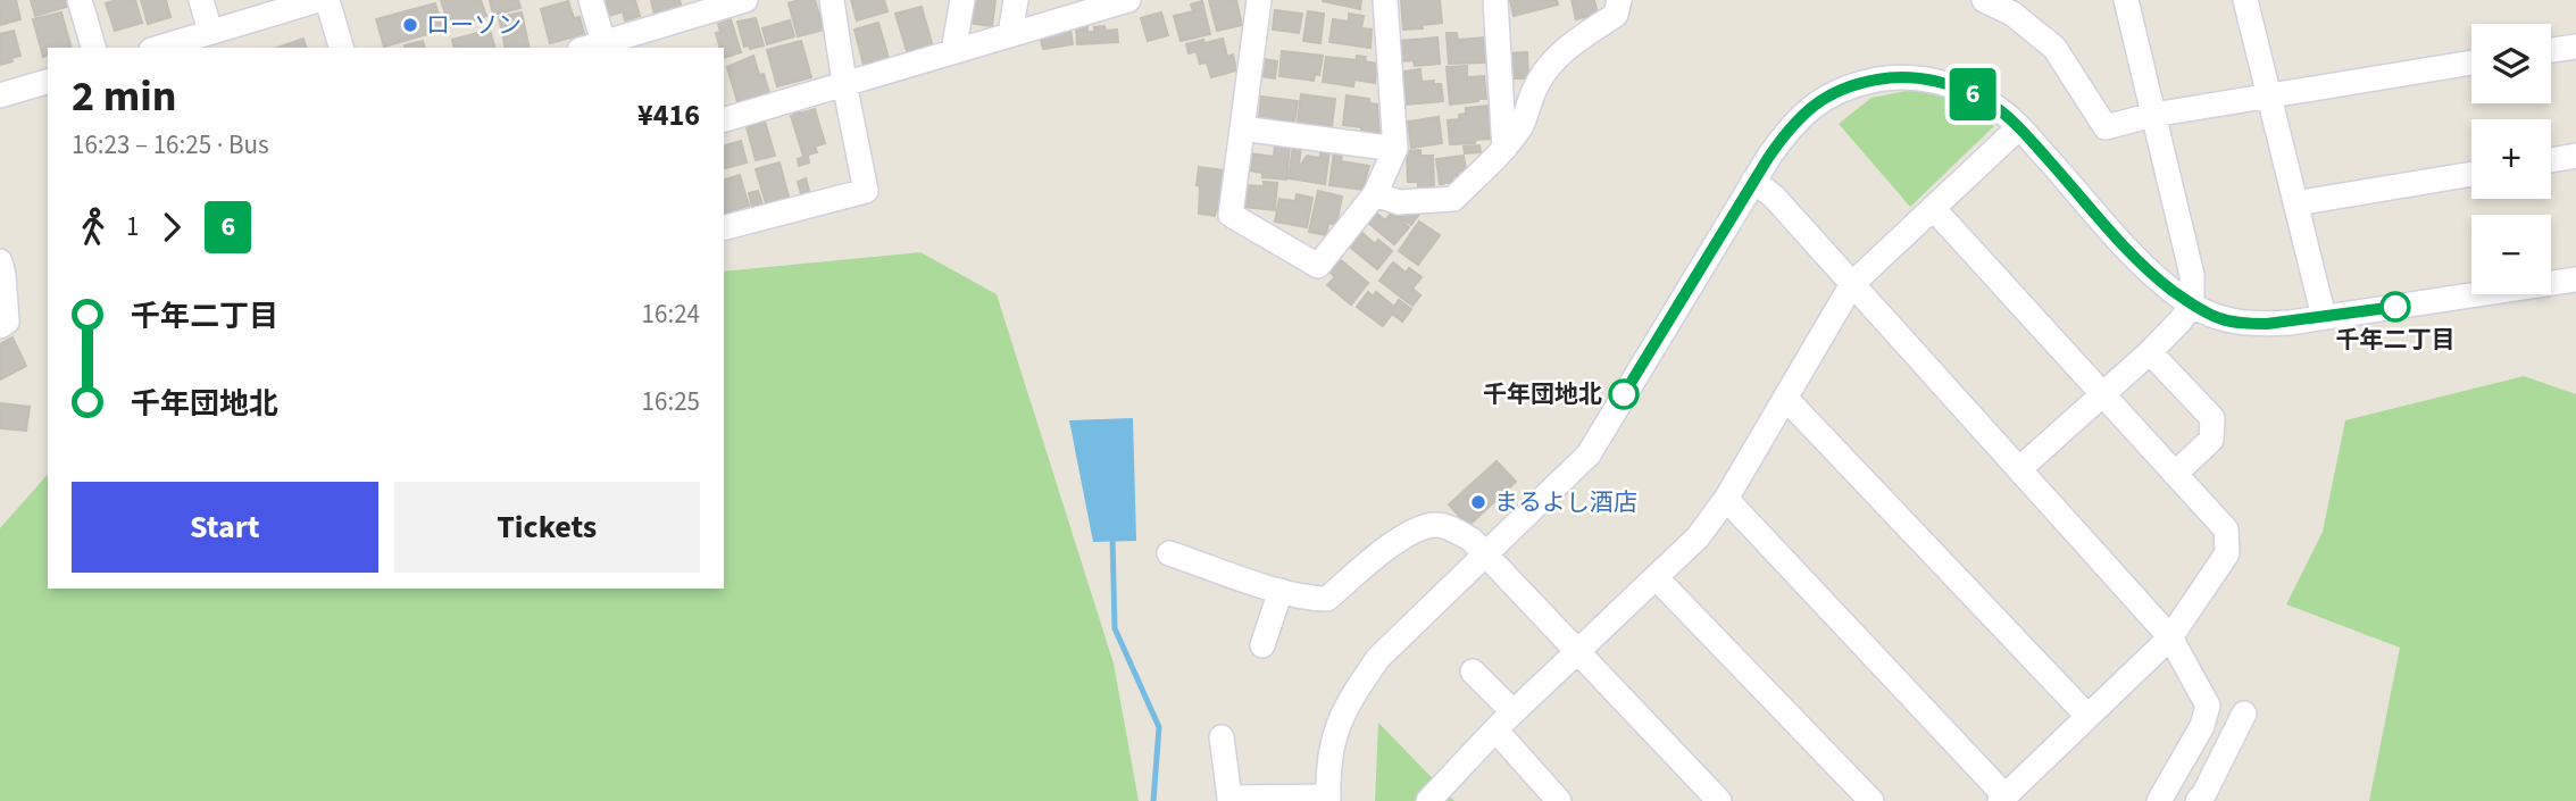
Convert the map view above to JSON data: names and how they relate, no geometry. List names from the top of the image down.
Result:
{
  "places": [
    "ローソン",
    "千年二丁目",
    "千年団地北",
    "まるよし酒店"
  ],
  "lines": ["bus line 6"],
  "page": {
    "on_map": "6",
    "map_buttons": ["+", "−"],
    "heading": ["2 min", "16:23 – 16:25 · Bus", "¥416"],
    "legs": ["1", "6"],
    "list": [
      {
        "name": "千年二丁目",
        "value": "16:24"
      },
      {
        "name": "千年団地北",
        "value": "16:25"
      }
    ],
    "buttons": ["Start", "Tickets"]
  }
}
